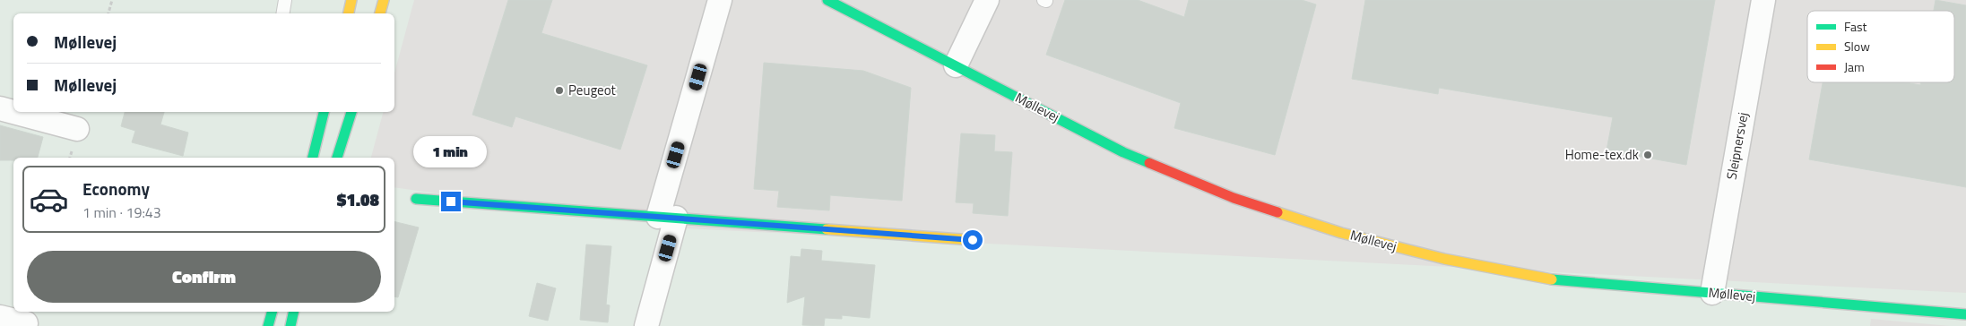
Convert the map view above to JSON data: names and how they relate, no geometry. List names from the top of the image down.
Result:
{
  "streets": {
    "street": ["Møllevej", "Sleipnersvej"]
  },
  "crossings": [
    ["Møllevej", "Sleipnersvej"]
  ],
  "places": ["Peugeot", "Home-tex.dk"],
  "legend": ["Fast", "Slow", "Jam"],
  "page": {
    "banner": ["Møllevej", "Møllevej"],
    "bubble": "1 min",
    "list": [
      {
        "name": "Economy",
        "note": "1 min · 19:43",
        "value": "$1.08"
      }
    ],
    "buttons": "Confirm"
  }
}
